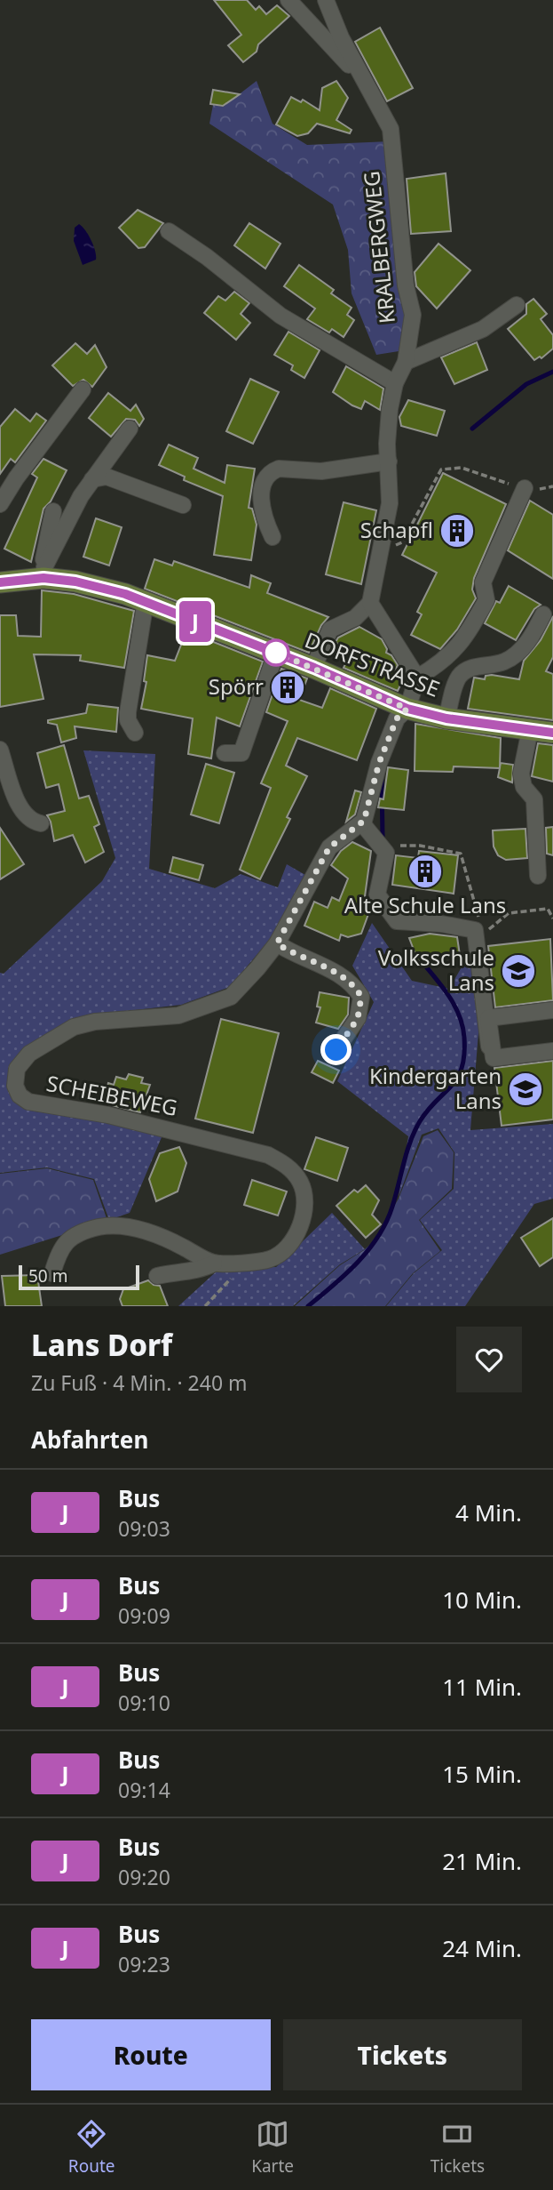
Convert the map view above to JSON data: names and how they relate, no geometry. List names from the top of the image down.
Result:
{
  "streets": {
    "main road": ["DORFSTRASSE"],
    "street": ["KRALBERGWEG", "SCHEIBEWEG"]
  },
  "places": {
    "building": ["Schapfl", "Spörr", "Alte Schule Lans"],
    "school or university": ["Volksschule Lans", "Kindergarten Lans"]
  },
  "lines": ["bus line J"],
  "scale_bar": "50 m",
  "page": {
    "on_map": "J",
    "scale": "50 m",
    "heading": [
      ["Lans Dorf", "Zu Fuß · 4 Min. · 240 m"],
      "Abfahrten"
    ],
    "list": [
      {
        "mark": "J",
        "name": "Bus",
        "note": "09:03",
        "value": "4 Min."
      },
      {
        "mark": "J",
        "name": "Bus",
        "note": "09:09",
        "value": "10 Min."
      },
      {
        "mark": "J",
        "name": "Bus",
        "note": "09:10",
        "value": "11 Min."
      },
      {
        "mark": "J",
        "name": "Bus",
        "note": "09:14",
        "value": "15 Min."
      },
      {
        "mark": "J",
        "name": "Bus",
        "note": "09:20",
        "value": "21 Min."
      },
      {
        "mark": "J",
        "name": "Bus",
        "note": "09:23",
        "value": "24 Min."
      }
    ],
    "buttons": ["Route", "Tickets"],
    "tabs": ["Route", "Karte", "Tickets"]
  }
}
